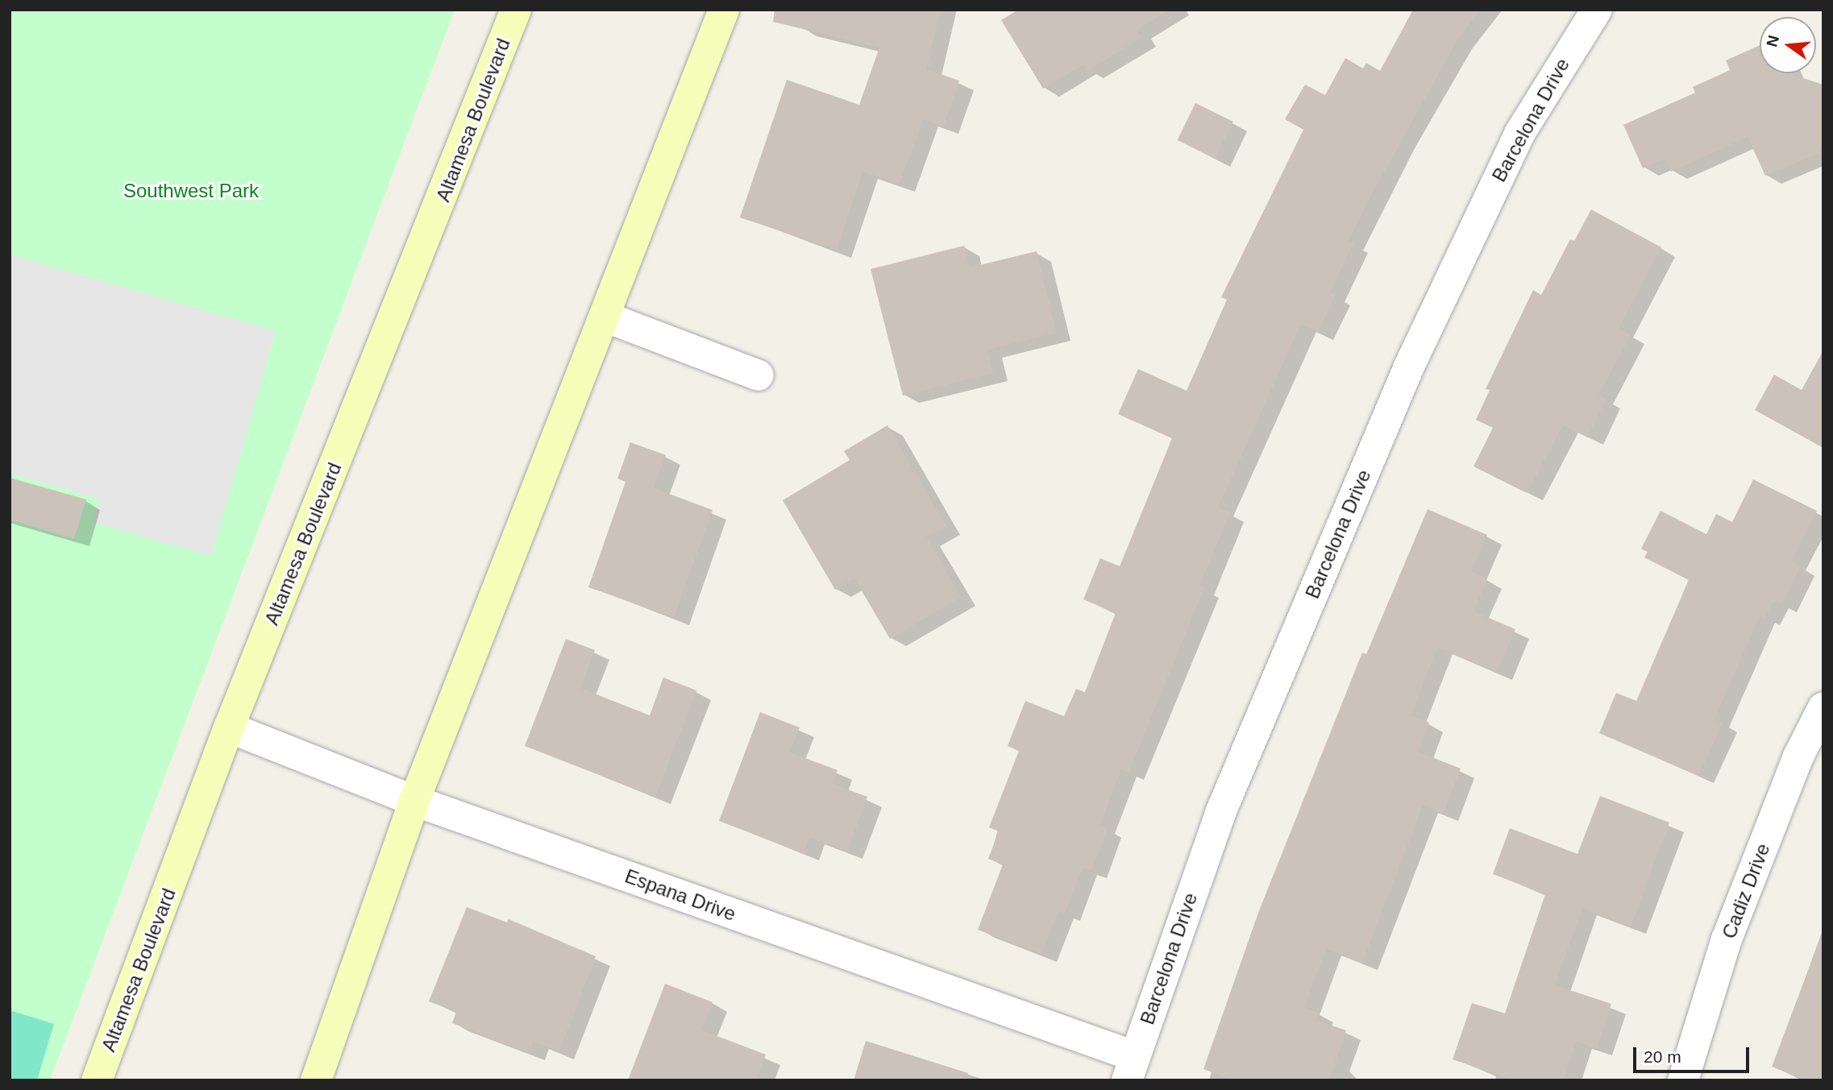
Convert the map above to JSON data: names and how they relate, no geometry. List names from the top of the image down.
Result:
{
  "streets": {
    "main road": ["Altamesa Boulevard"],
    "street": ["Barcelona Drive", "Cadiz Drive", "Espana Drive"]
  },
  "crossings": [
    ["Altamesa Boulevard", "Espana Drive"],
    ["Barcelona Drive", "Espana Drive"]
  ],
  "parks": ["Southwest Park"],
  "scale_bar": "20 m",
  "north": "left"
}
